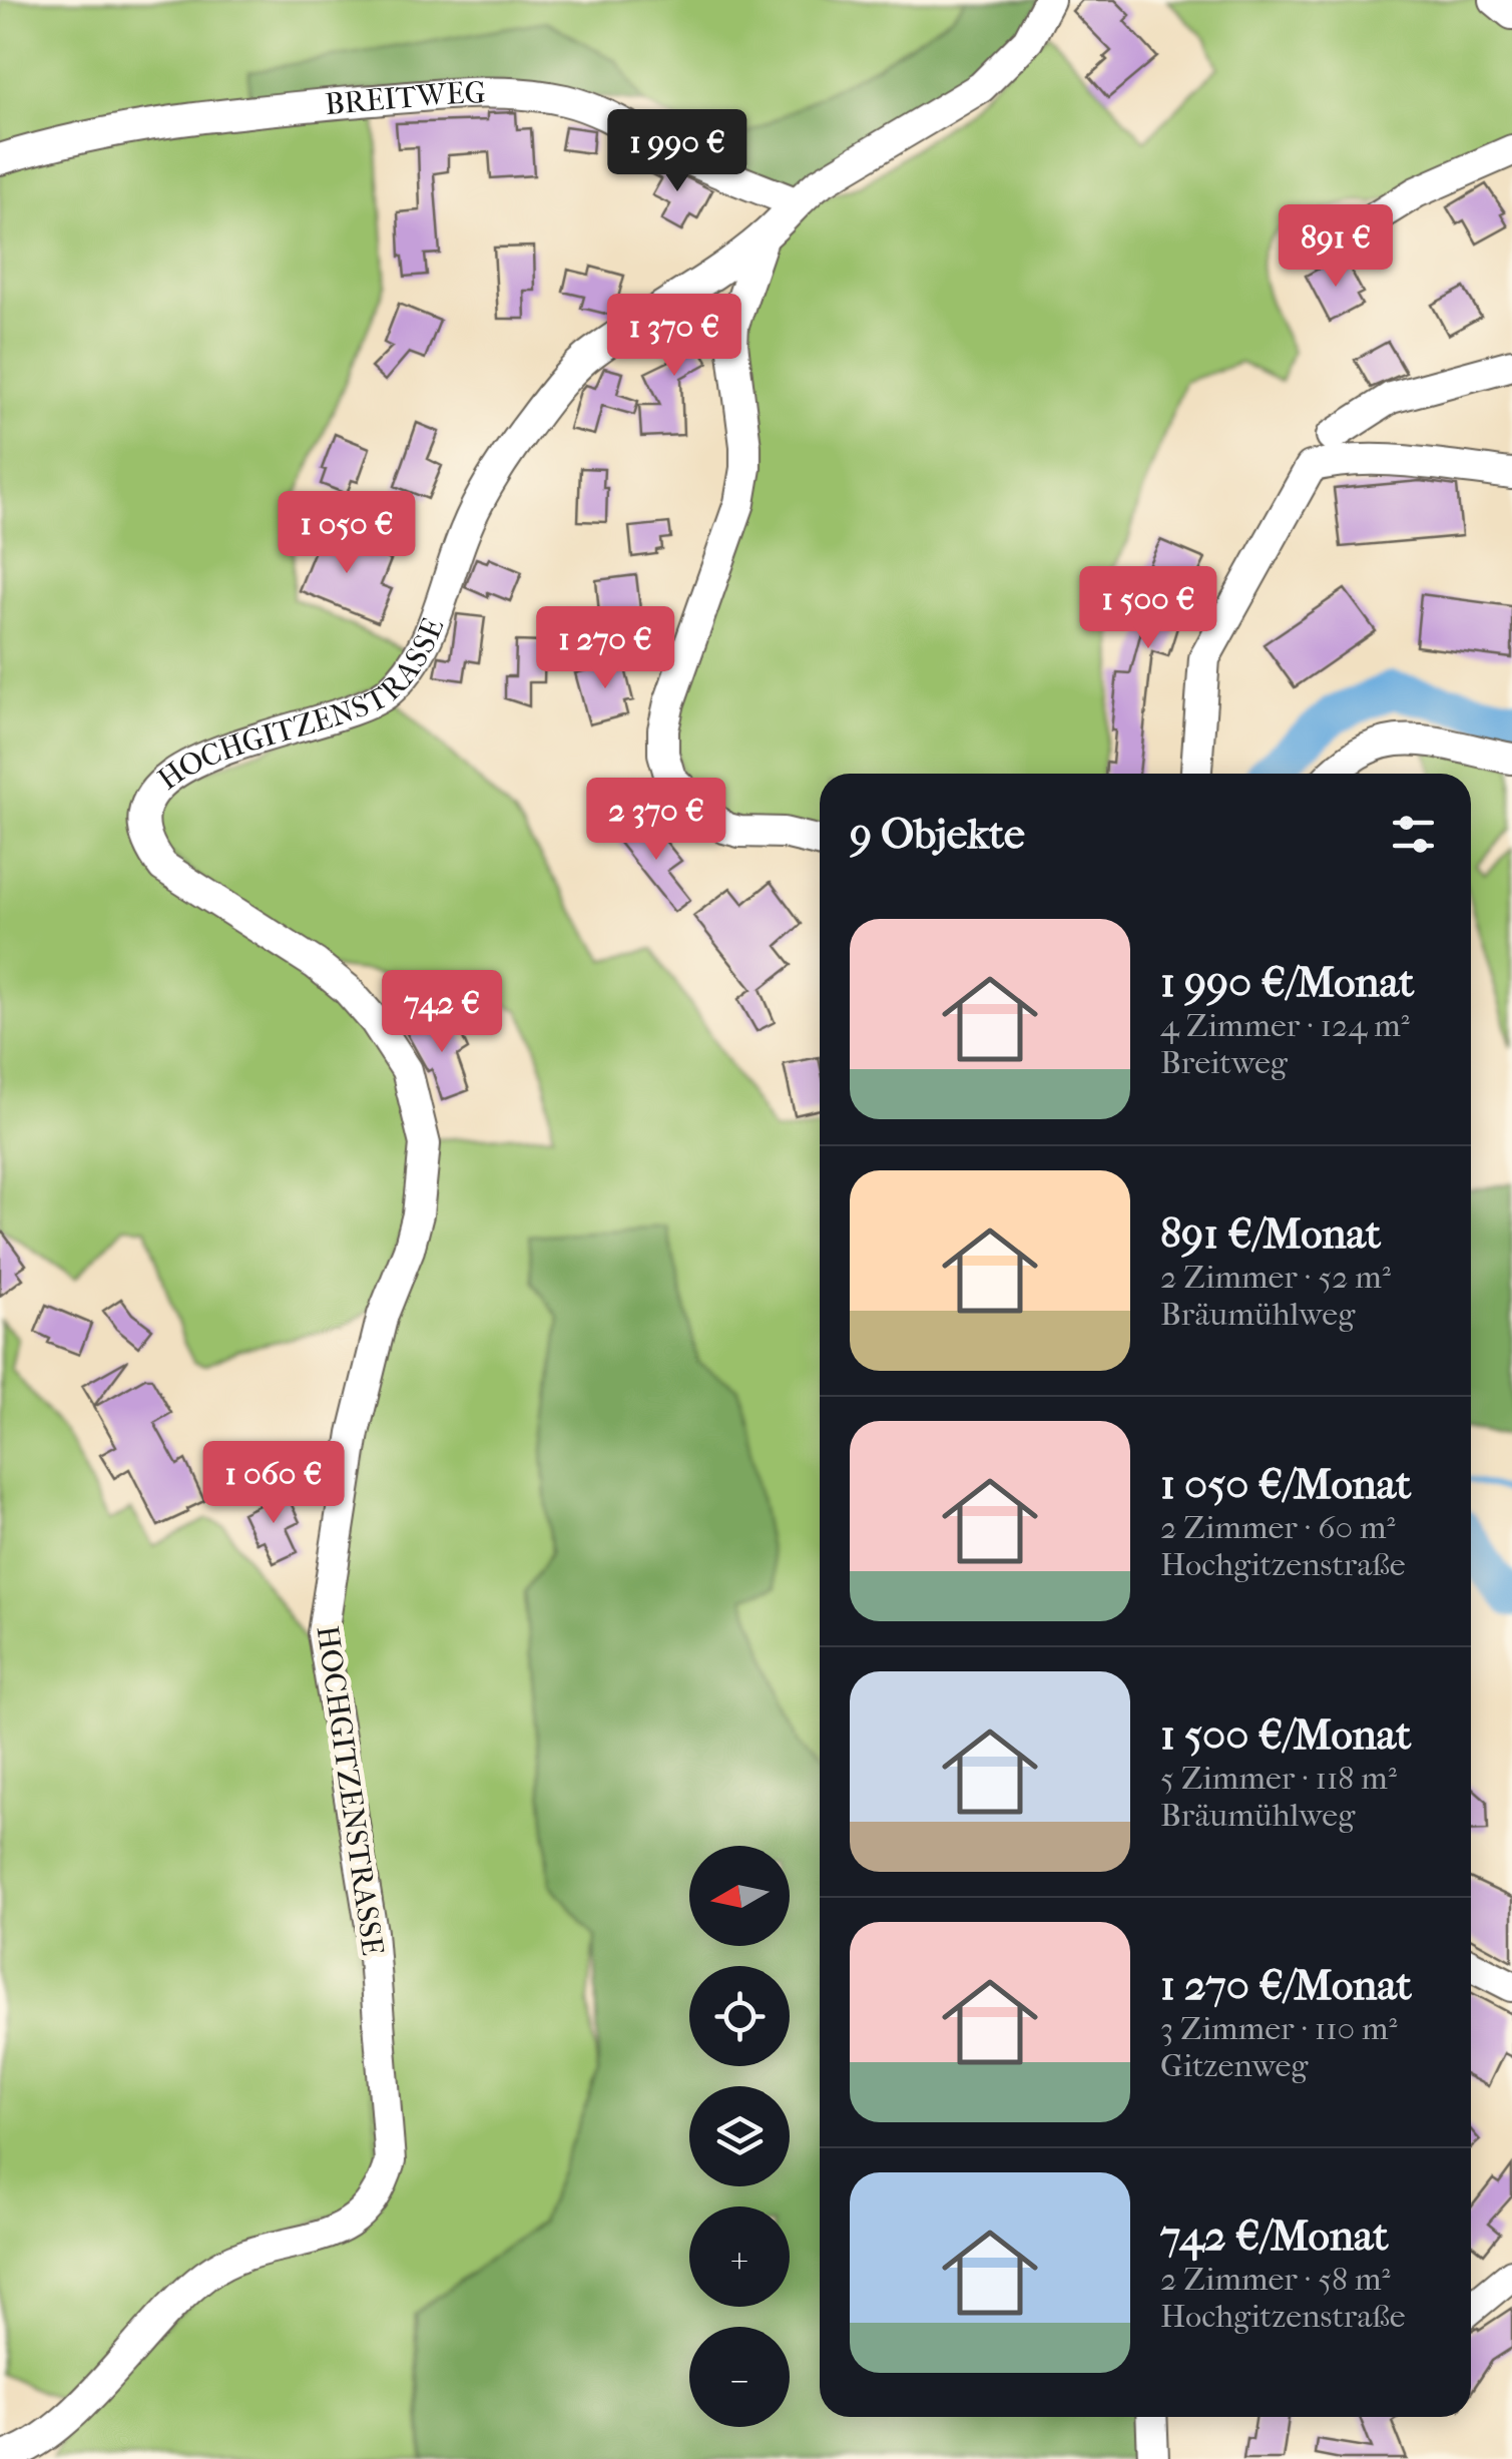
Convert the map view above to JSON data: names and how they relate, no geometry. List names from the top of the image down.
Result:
{
  "streets": {
    "street": ["BREITWEG", "HOCHGITZENSTRASSE"]
  },
  "crossings": [
    ["BREITWEG", "HOCHGITZENSTRASSE"]
  ],
  "north": "left",
  "page": {
    "price": [
      "1 990 €",
      "891 €",
      "1 370 €",
      "1 050 €",
      "1 500 €",
      "1 270 €",
      "2 370 €",
      "742 €",
      "1 060 €"
    ],
    "heading": "9 Objekte",
    "list": [
      {
        "name": "1 990 €/Monat",
        "note": "4 Zimmer · 124 m² · Breitweg"
      },
      {
        "name": "891 €/Monat",
        "note": "2 Zimmer · 52 m² · Bräumühlweg"
      },
      {
        "name": "1 050 €/Monat",
        "note": "2 Zimmer · 60 m² · Hochgitzenstraße"
      },
      {
        "name": "1 500 €/Monat",
        "note": "5 Zimmer · 118 m² · Bräumühlweg"
      },
      {
        "name": "1 270 €/Monat",
        "note": "3 Zimmer · 110 m² · Gitzenweg"
      },
      {
        "name": "742 €/Monat",
        "note": "2 Zimmer · 58 m² · Hochgitzenstraße"
      }
    ],
    "map_buttons": ["+", "−"]
  }
}
